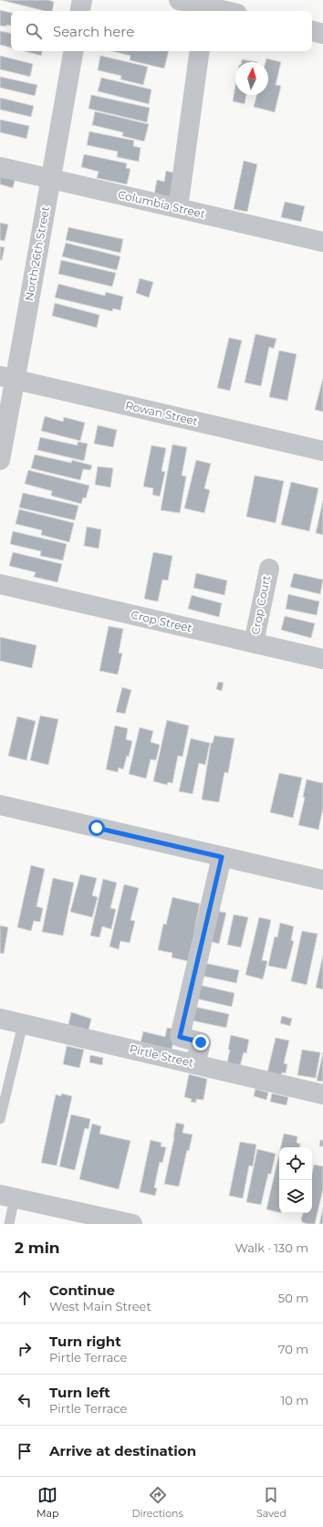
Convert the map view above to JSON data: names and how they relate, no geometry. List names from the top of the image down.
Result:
{
  "streets": {
    "street": [
      "Columbia Street",
      "North 26th Street",
      "Rowan Street",
      "Crop Court",
      "Crop Street",
      "Pirtle Street"
    ]
  },
  "crossings": [
    ["Columbia Street", "North 26th Street"],
    ["North 26th Street", "Rowan Street"],
    ["Crop Court", "Crop Street"]
  ],
  "north": "top",
  "page": {
    "search": "Search here",
    "heading": ["2 min", "Walk · 130 m"],
    "list": [
      ["Continue", "West Main Street", "50 m"],
      ["Turn right", "Pirtle Terrace", "70 m"],
      ["Turn left", "Pirtle Terrace", "10 m"],
      "Arrive at destination"
    ],
    "nav": ["Map", "Directions", "Saved"]
  }
}
